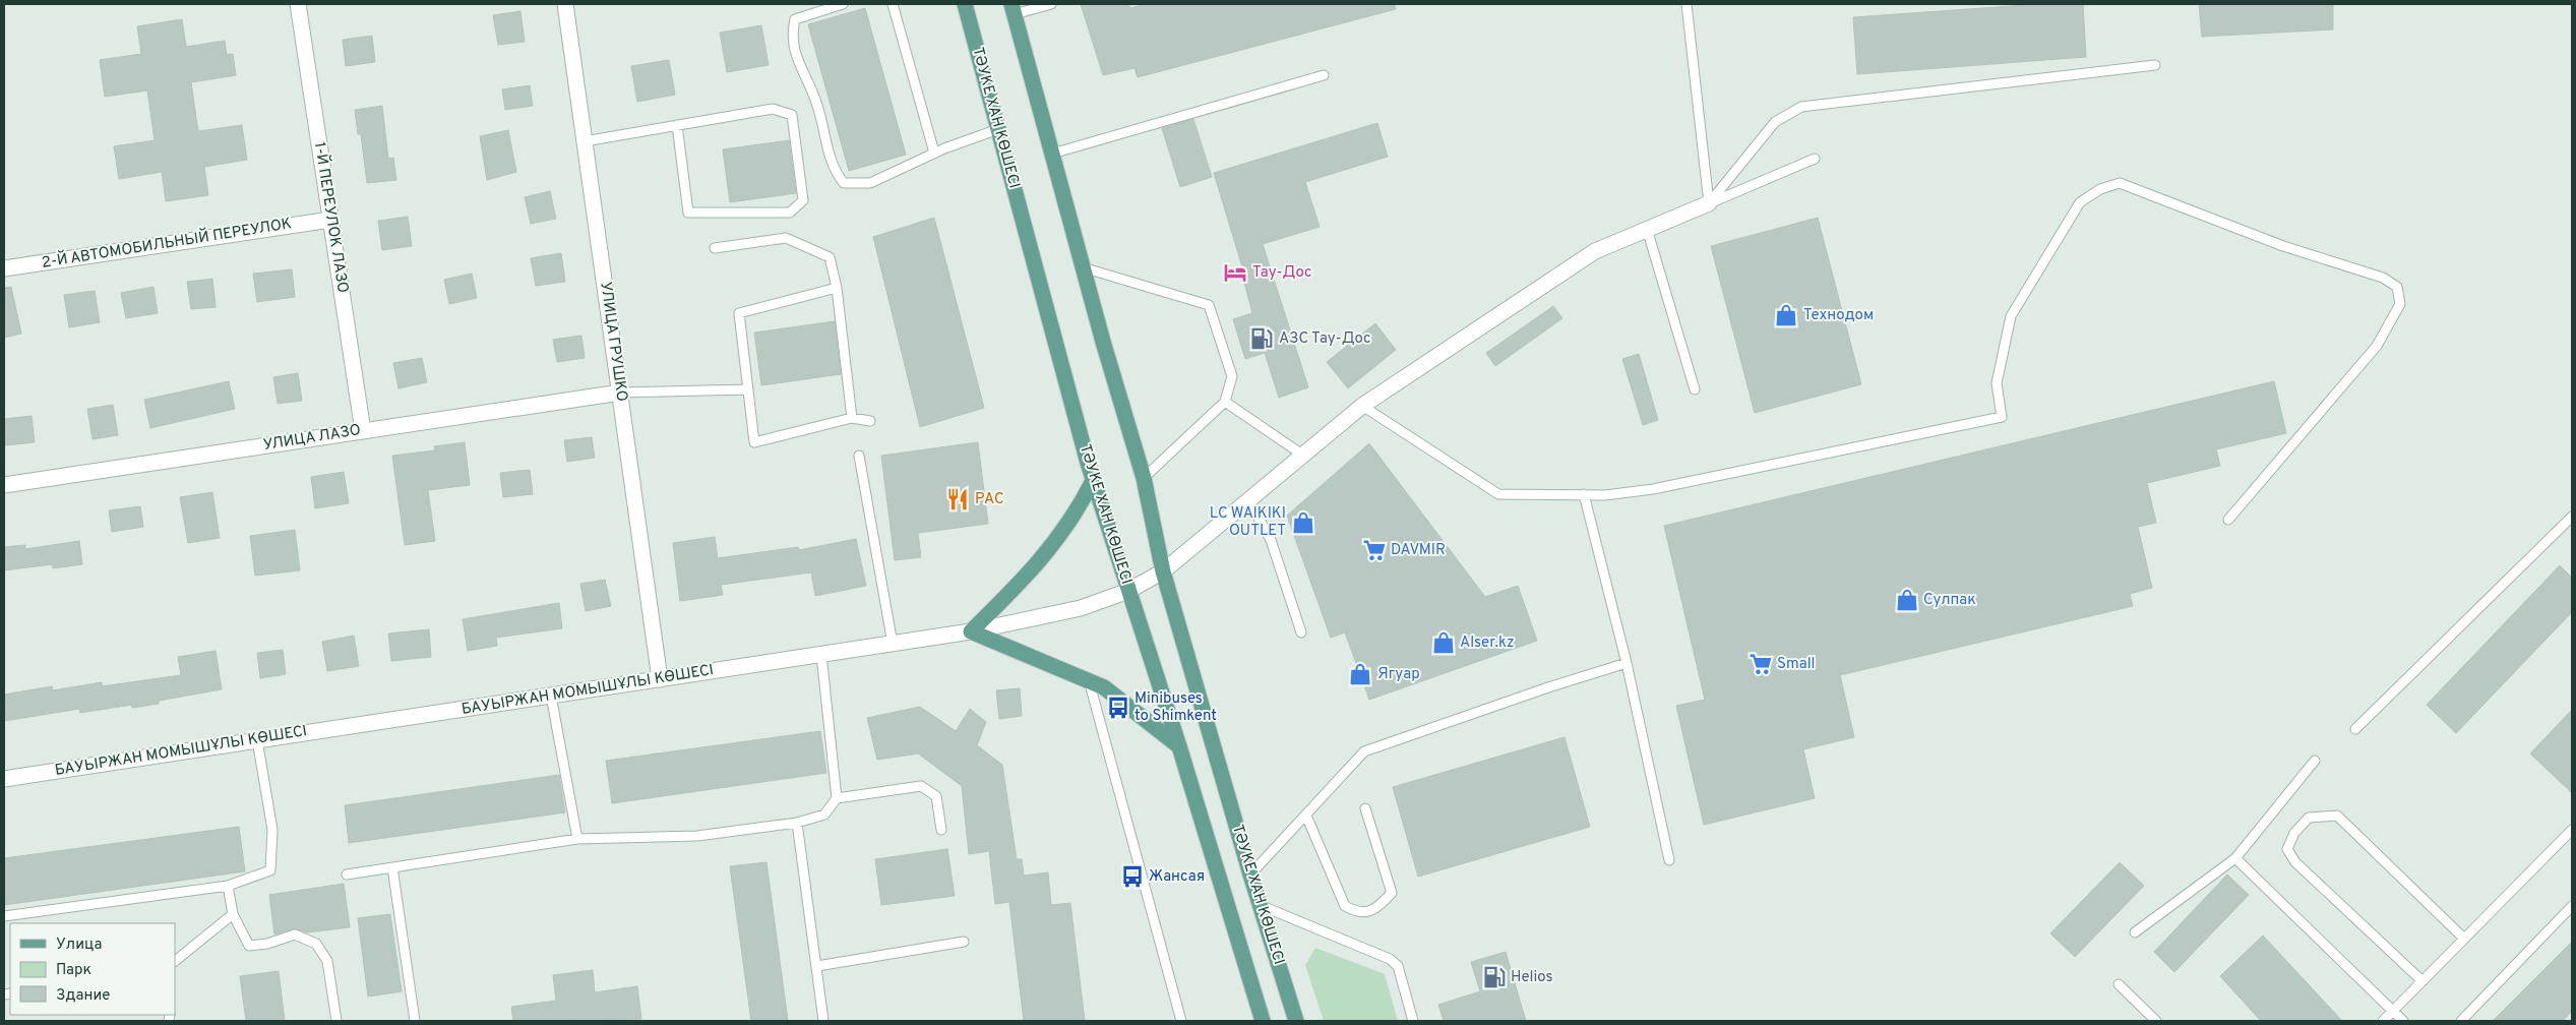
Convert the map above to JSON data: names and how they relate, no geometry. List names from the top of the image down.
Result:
{
  "streets": {
    "main road": ["ТӘУКЕ ХАН КӨШЕСІ"],
    "street": [
      "1-Й ПЕРЕУЛОК ЛАЗО",
      "2-Й АВТОМОБИЛЬНЫЙ ПЕРЕУЛОК",
      "УЛИЦА ГРУШКО",
      "УЛИЦА ЛАЗО",
      "БАУЫРЖАН МОМЫШҰЛЫ КӨШЕСІ"
    ]
  },
  "crossings": [
    ["ТӘУКЕ ХАН КӨШЕСІ", "БАУЫРЖАН МОМЫШҰЛЫ КӨШЕСІ"],
    ["1-Й ПЕРЕУЛОК ЛАЗО", "2-Й АВТОМОБИЛЬНЫЙ ПЕРЕУЛОК"],
    ["1-Й ПЕРЕУЛОК ЛАЗО", "УЛИЦА ЛАЗО"],
    ["УЛИЦА ГРУШКО", "УЛИЦА ЛАЗО"],
    ["УЛИЦА ГРУШКО", "БАУЫРЖАН МОМЫШҰЛЫ КӨШЕСІ"]
  ],
  "places": {
    "hotel": ["Тау-Дос"],
    "shop": [
      "Технодом",
      "LC WAIKIKI OUTLET",
      "Сулпак",
      "Alser.kz",
      "Ягуар"
    ],
    "fuel station": ["АЗС Тау-Дос", "Helios"],
    "restaurant": ["РАС"],
    "supermarket": ["DAVMIR", "Small"],
    "bus stop": ["Minibuses to Shimkent", "Жансая"]
  },
  "legend": ["Улица", "Парк", "Здание"]
}
